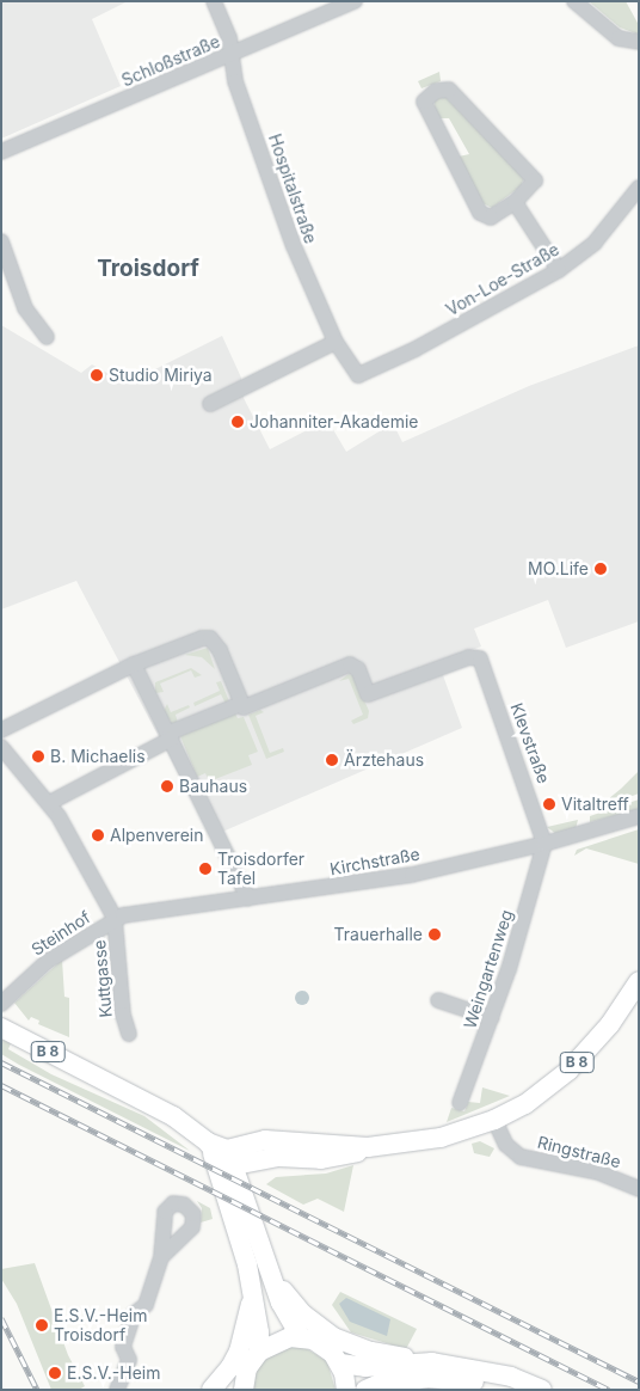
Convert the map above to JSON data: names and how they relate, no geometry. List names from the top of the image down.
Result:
{
  "streets": {
    "main road": ["B 8"],
    "street": [
      "Schloßstraße",
      "Hospitalstraße",
      "Von-Loe-Straße",
      "Klevstraße",
      "Kirchstraße",
      "Steinhof",
      "Weingartenweg",
      "Kuttgasse",
      "Ringstraße"
    ]
  },
  "crossings": [
    ["Schloßstraße", "Hospitalstraße"],
    ["Hospitalstraße", "Von-Loe-Straße"],
    ["Klevstraße", "Kirchstraße"],
    ["Klevstraße", "Weingartenweg"],
    ["Kirchstraße", "Steinhof"],
    ["Kirchstraße", "Weingartenweg"],
    ["Kirchstraße", "Kuttgasse"],
    ["Steinhof", "Kuttgasse"],
    ["B 8", "Ringstraße"]
  ],
  "districts": ["Troisdorf"],
  "places": [
    "Studio Miriya",
    "Johanniter-Akademie",
    "MO.Life",
    "B. Michaelis",
    "Ärztehaus",
    "Bauhaus",
    "Vitaltreff",
    "Alpenverein",
    "Troisdorfer Tafel",
    "Trauerhalle",
    "E.S.V.-Heim Troisdorf",
    "E.S.V.-Heim"
  ]
}
